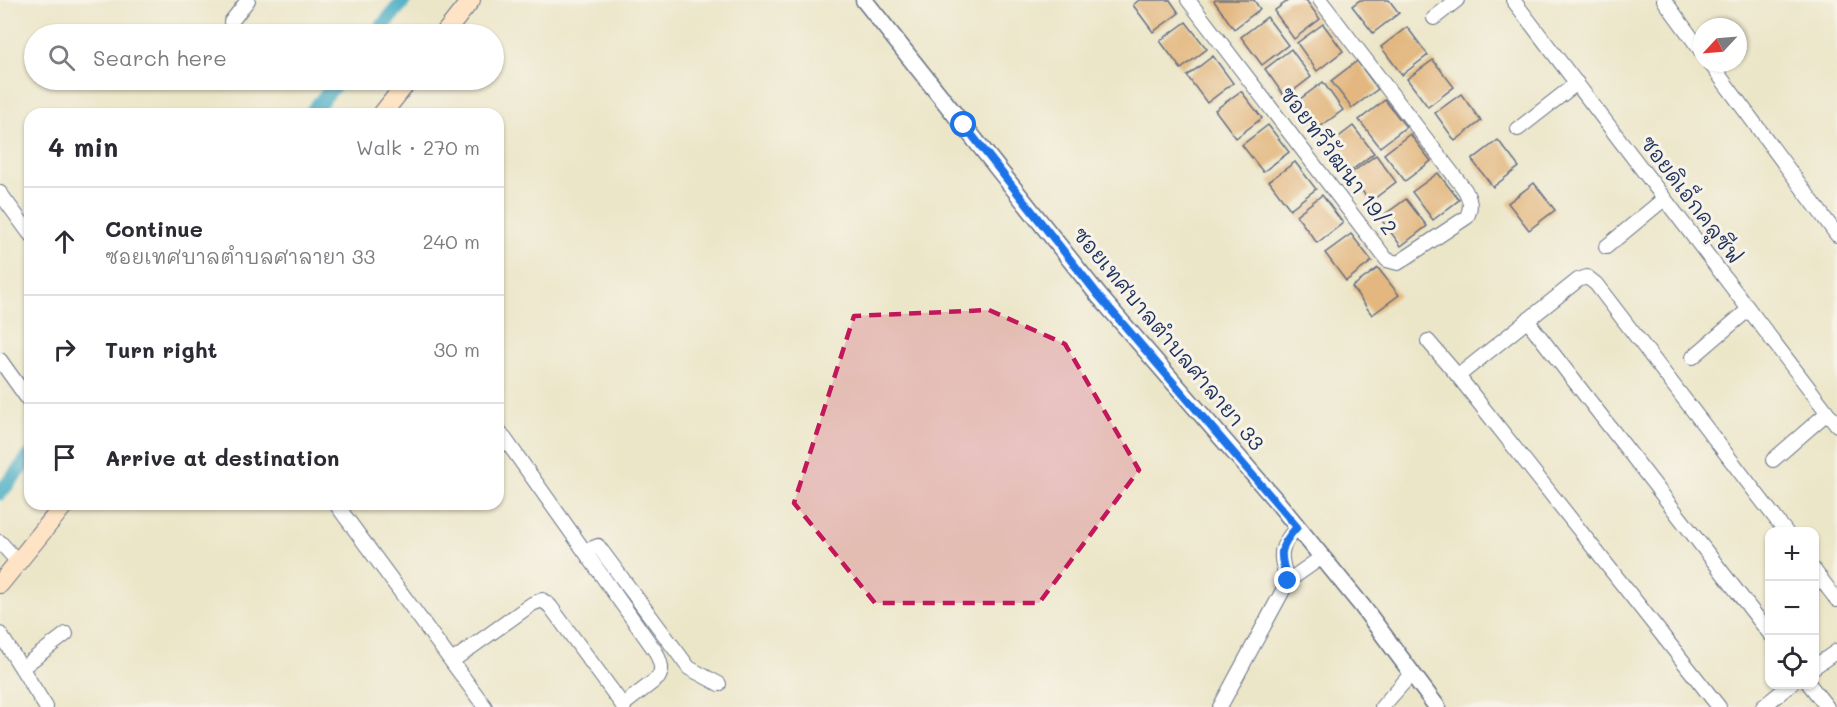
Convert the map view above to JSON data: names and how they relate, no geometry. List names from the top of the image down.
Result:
{
  "streets": {
    "street": ["ซอยทวีวัฒนา 19/2", "ซอยดิเอ็กคลูซีฟ", "ซอยเทศบาลตำบลศาลายา 33"]
  },
  "north": "bottom left",
  "page": {
    "search": "Search here",
    "heading": ["4 min", "Walk · 270 m"],
    "list": [
      ["Continue", "ซอยเทศบาลตำบลศาลายา 33", "240 m"],
      ["Turn right", "30 m"],
      "Arrive at destination"
    ],
    "map_buttons": ["+", "−"]
  }
}
